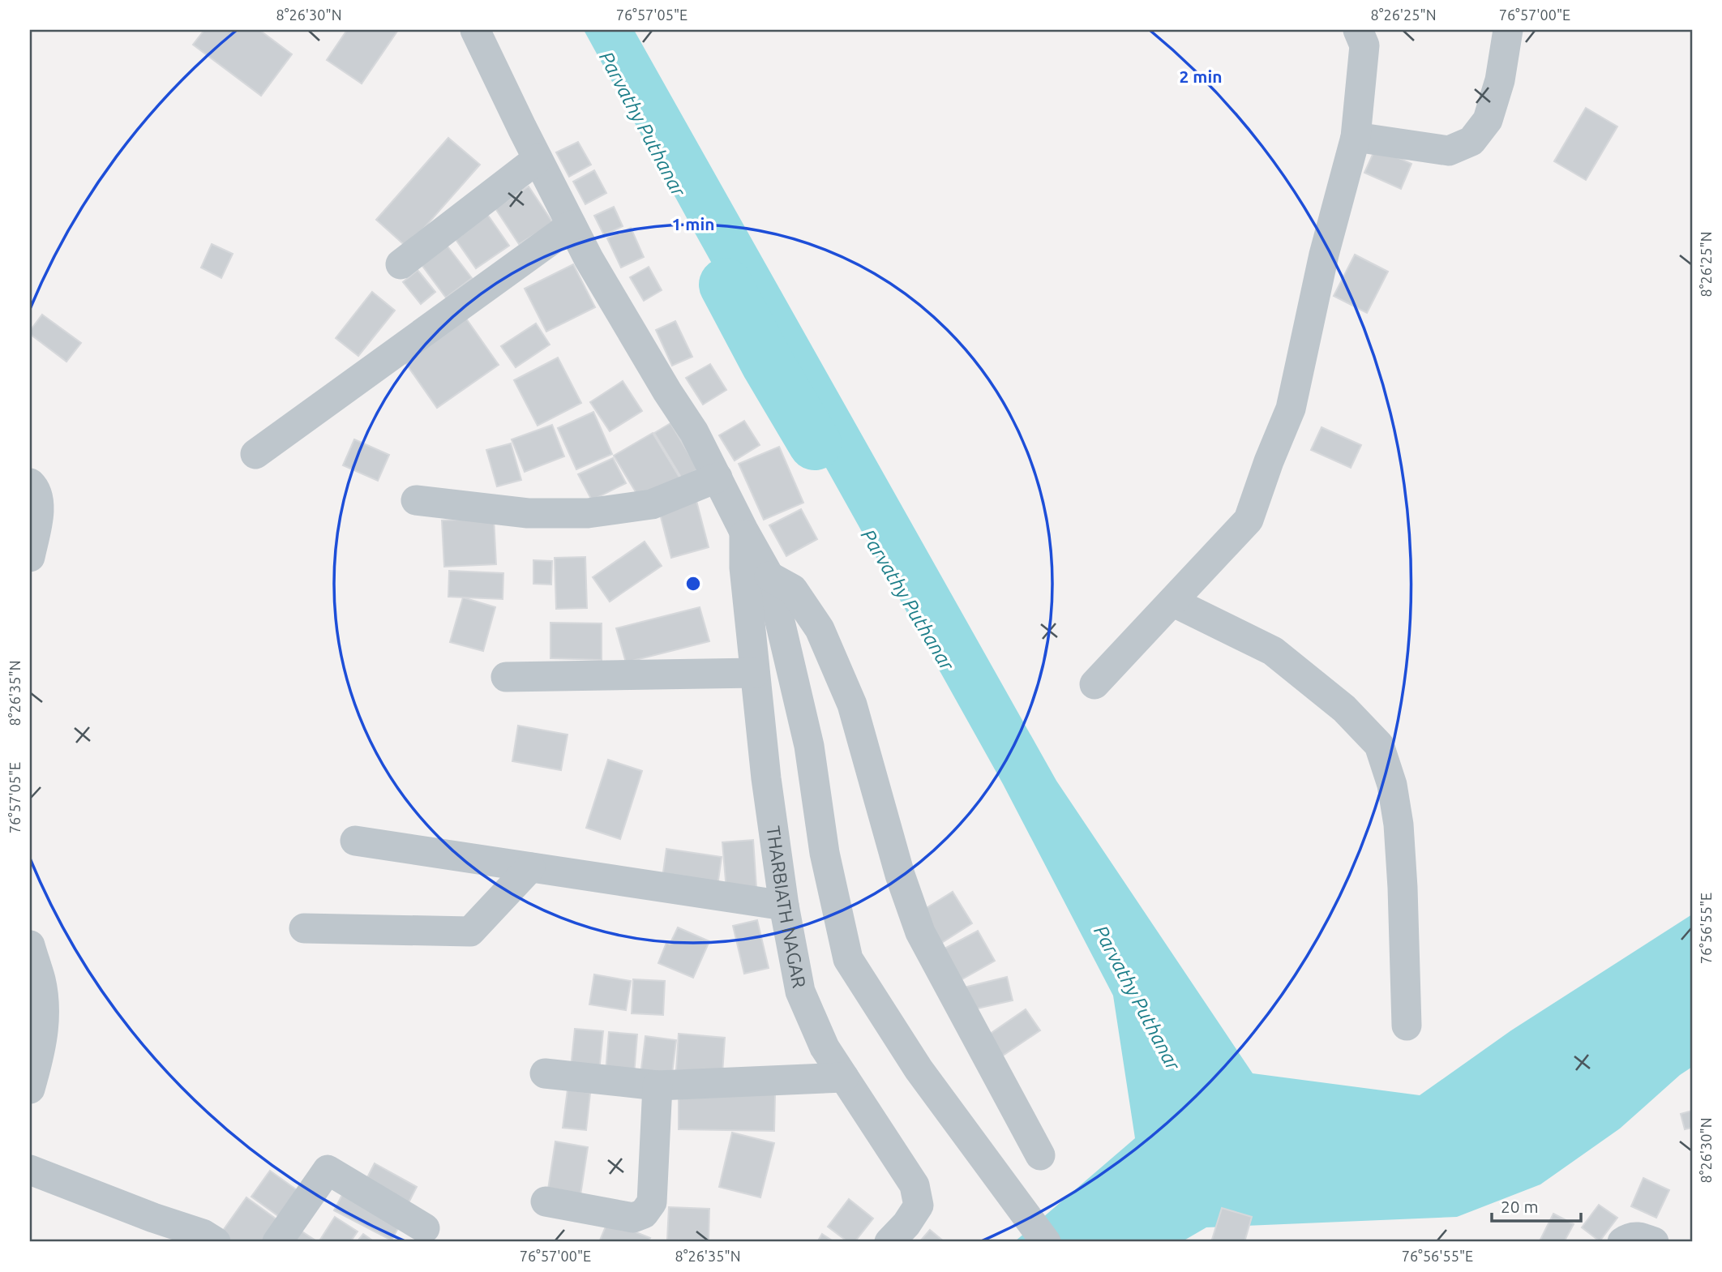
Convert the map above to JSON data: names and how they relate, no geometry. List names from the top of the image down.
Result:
{
  "streets": {
    "street": ["THARBIATH NAGAR"]
  },
  "water": ["Parvathy Puthanar"],
  "scale_bar": "20 m",
  "coordinates": [
    "8°26'30\"N",
    "76°57'05\"E",
    "8°26'25\"N",
    "76°57'00\"E",
    "8°26'35\"N",
    "76°56'55\"E"
  ],
  "rings": ["2 min", "1 min"]
}
